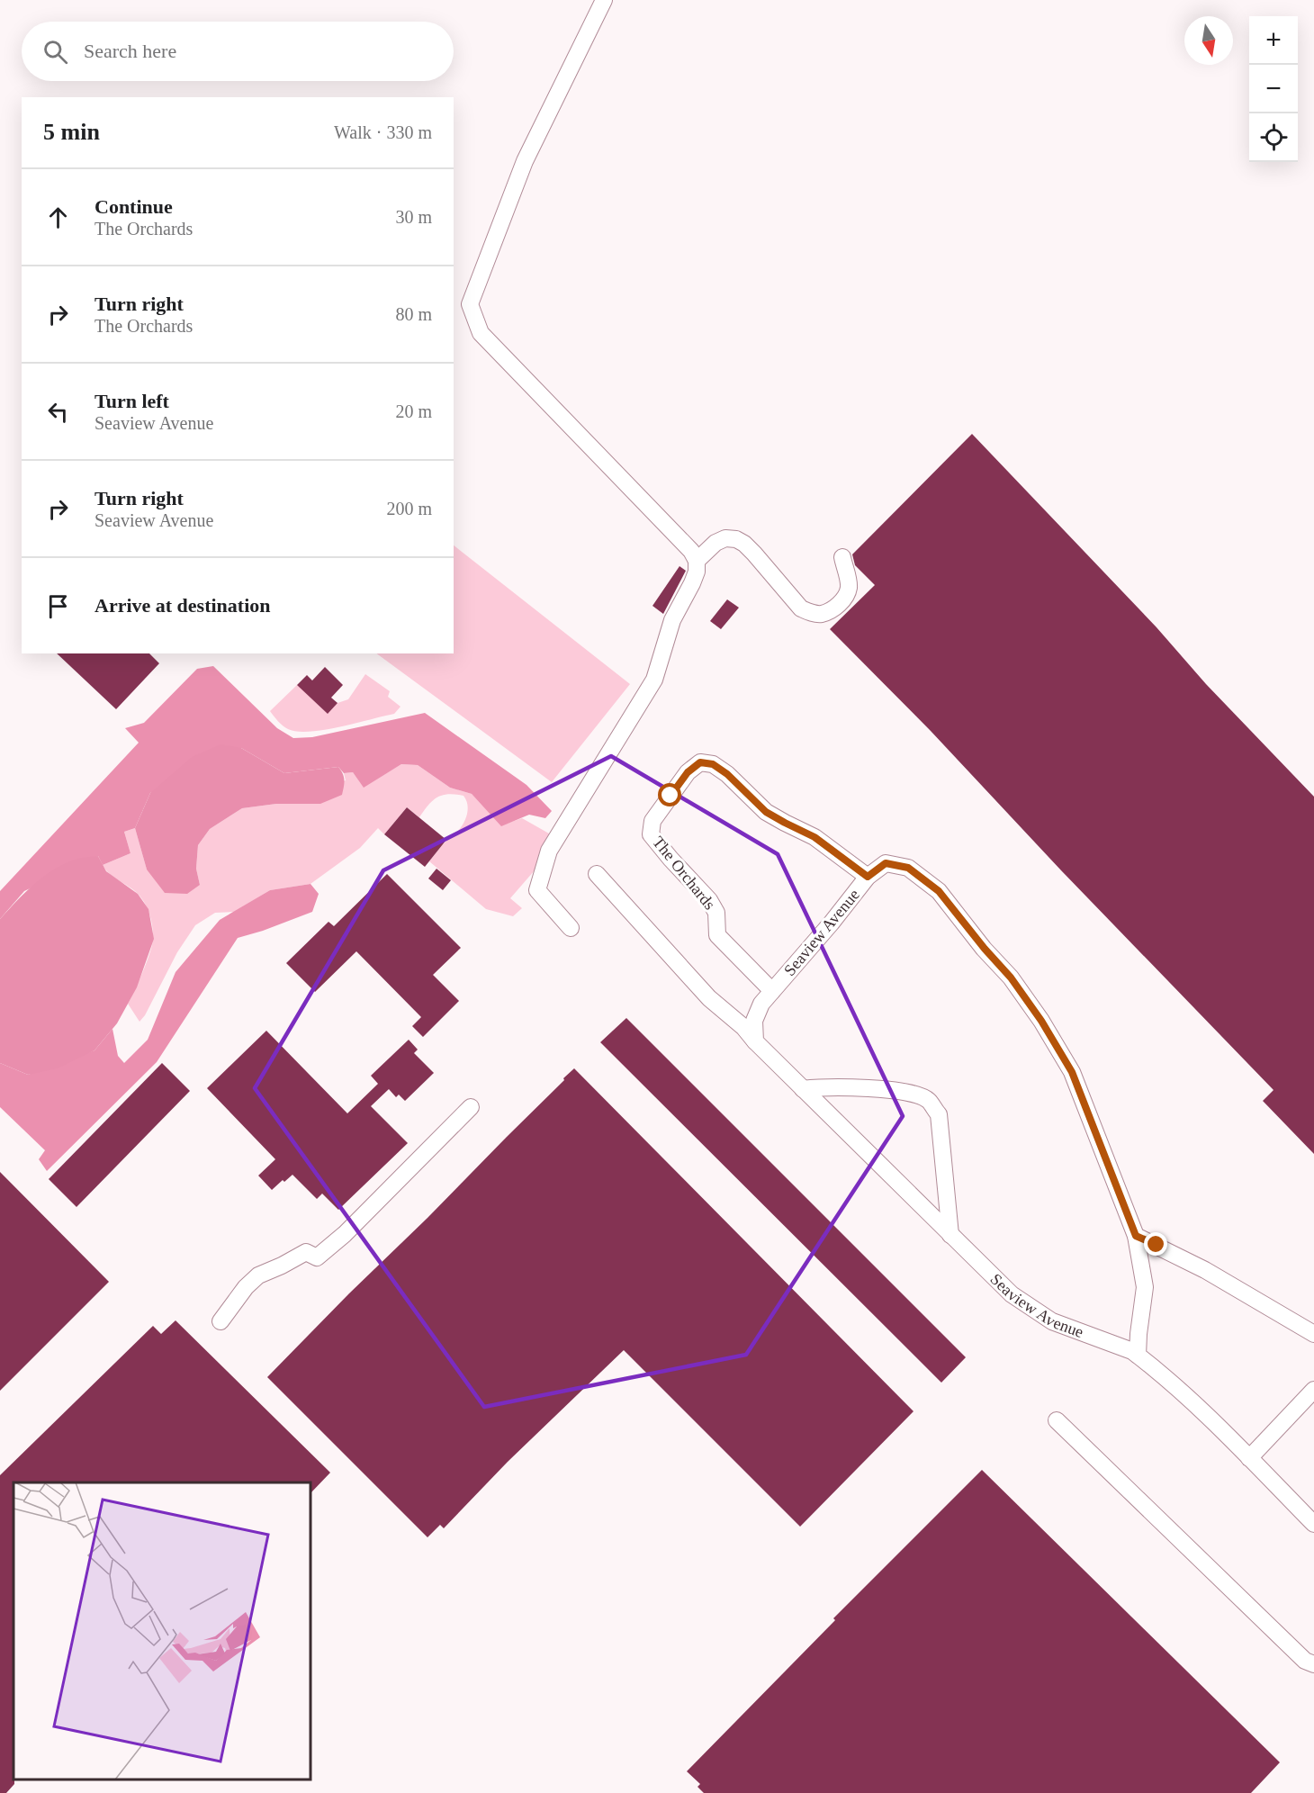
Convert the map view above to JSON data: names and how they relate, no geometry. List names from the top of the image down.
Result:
{
  "streets": {
    "street": ["The Orchards", "Seaview Avenue"]
  },
  "crossings": [
    ["The Orchards", "Seaview Avenue"]
  ],
  "north": "bottom",
  "page": {
    "map_buttons": ["+", "−"],
    "search": "Search here",
    "heading": ["5 min", "Walk · 330 m"],
    "list": [
      ["Continue", "The Orchards", "30 m"],
      ["Turn right", "The Orchards", "80 m"],
      ["Turn left", "Seaview Avenue", "20 m"],
      ["Turn right", "Seaview Avenue", "200 m"],
      "Arrive at destination"
    ]
  }
}
